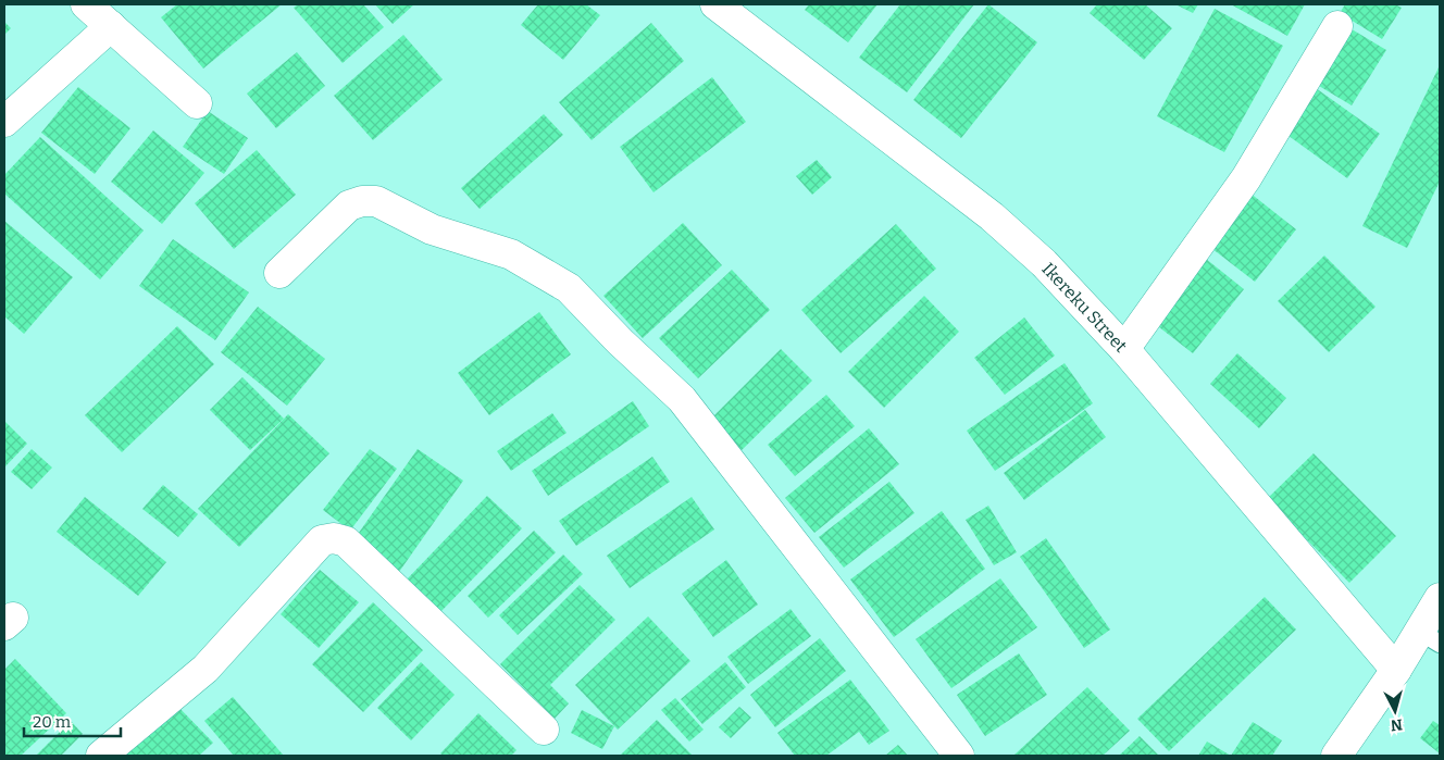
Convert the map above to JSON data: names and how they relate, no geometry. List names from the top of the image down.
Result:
{
  "streets": {
    "street": ["Ikereku Street"]
  },
  "scale_bar": "20 m",
  "north": "bottom"
}
